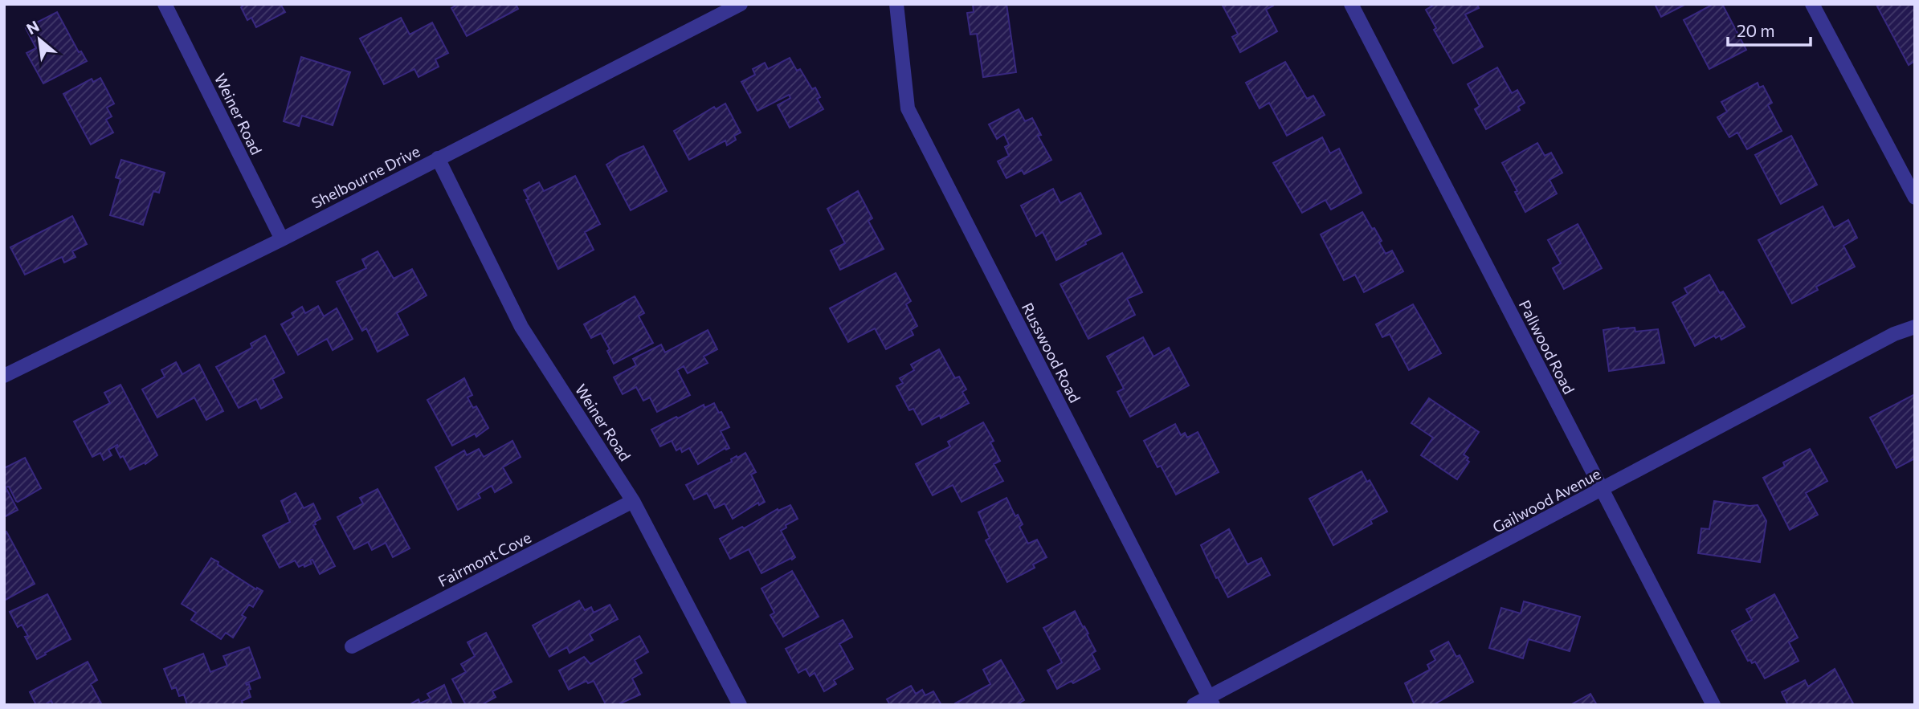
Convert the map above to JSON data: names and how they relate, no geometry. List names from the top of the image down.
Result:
{
  "streets": {
    "street": [
      "Weiner Road",
      "Shelbourne Drive",
      "Pallwood Road",
      "Russwood Road",
      "Gailwood Avenue",
      "Fairmont Cove"
    ]
  },
  "crossings": [
    ["Weiner Road", "Shelbourne Drive"],
    ["Weiner Road", "Fairmont Cove"],
    ["Pallwood Road", "Gailwood Avenue"],
    ["Russwood Road", "Gailwood Avenue"]
  ],
  "scale_bar": "20 m",
  "north": "top left"
}
